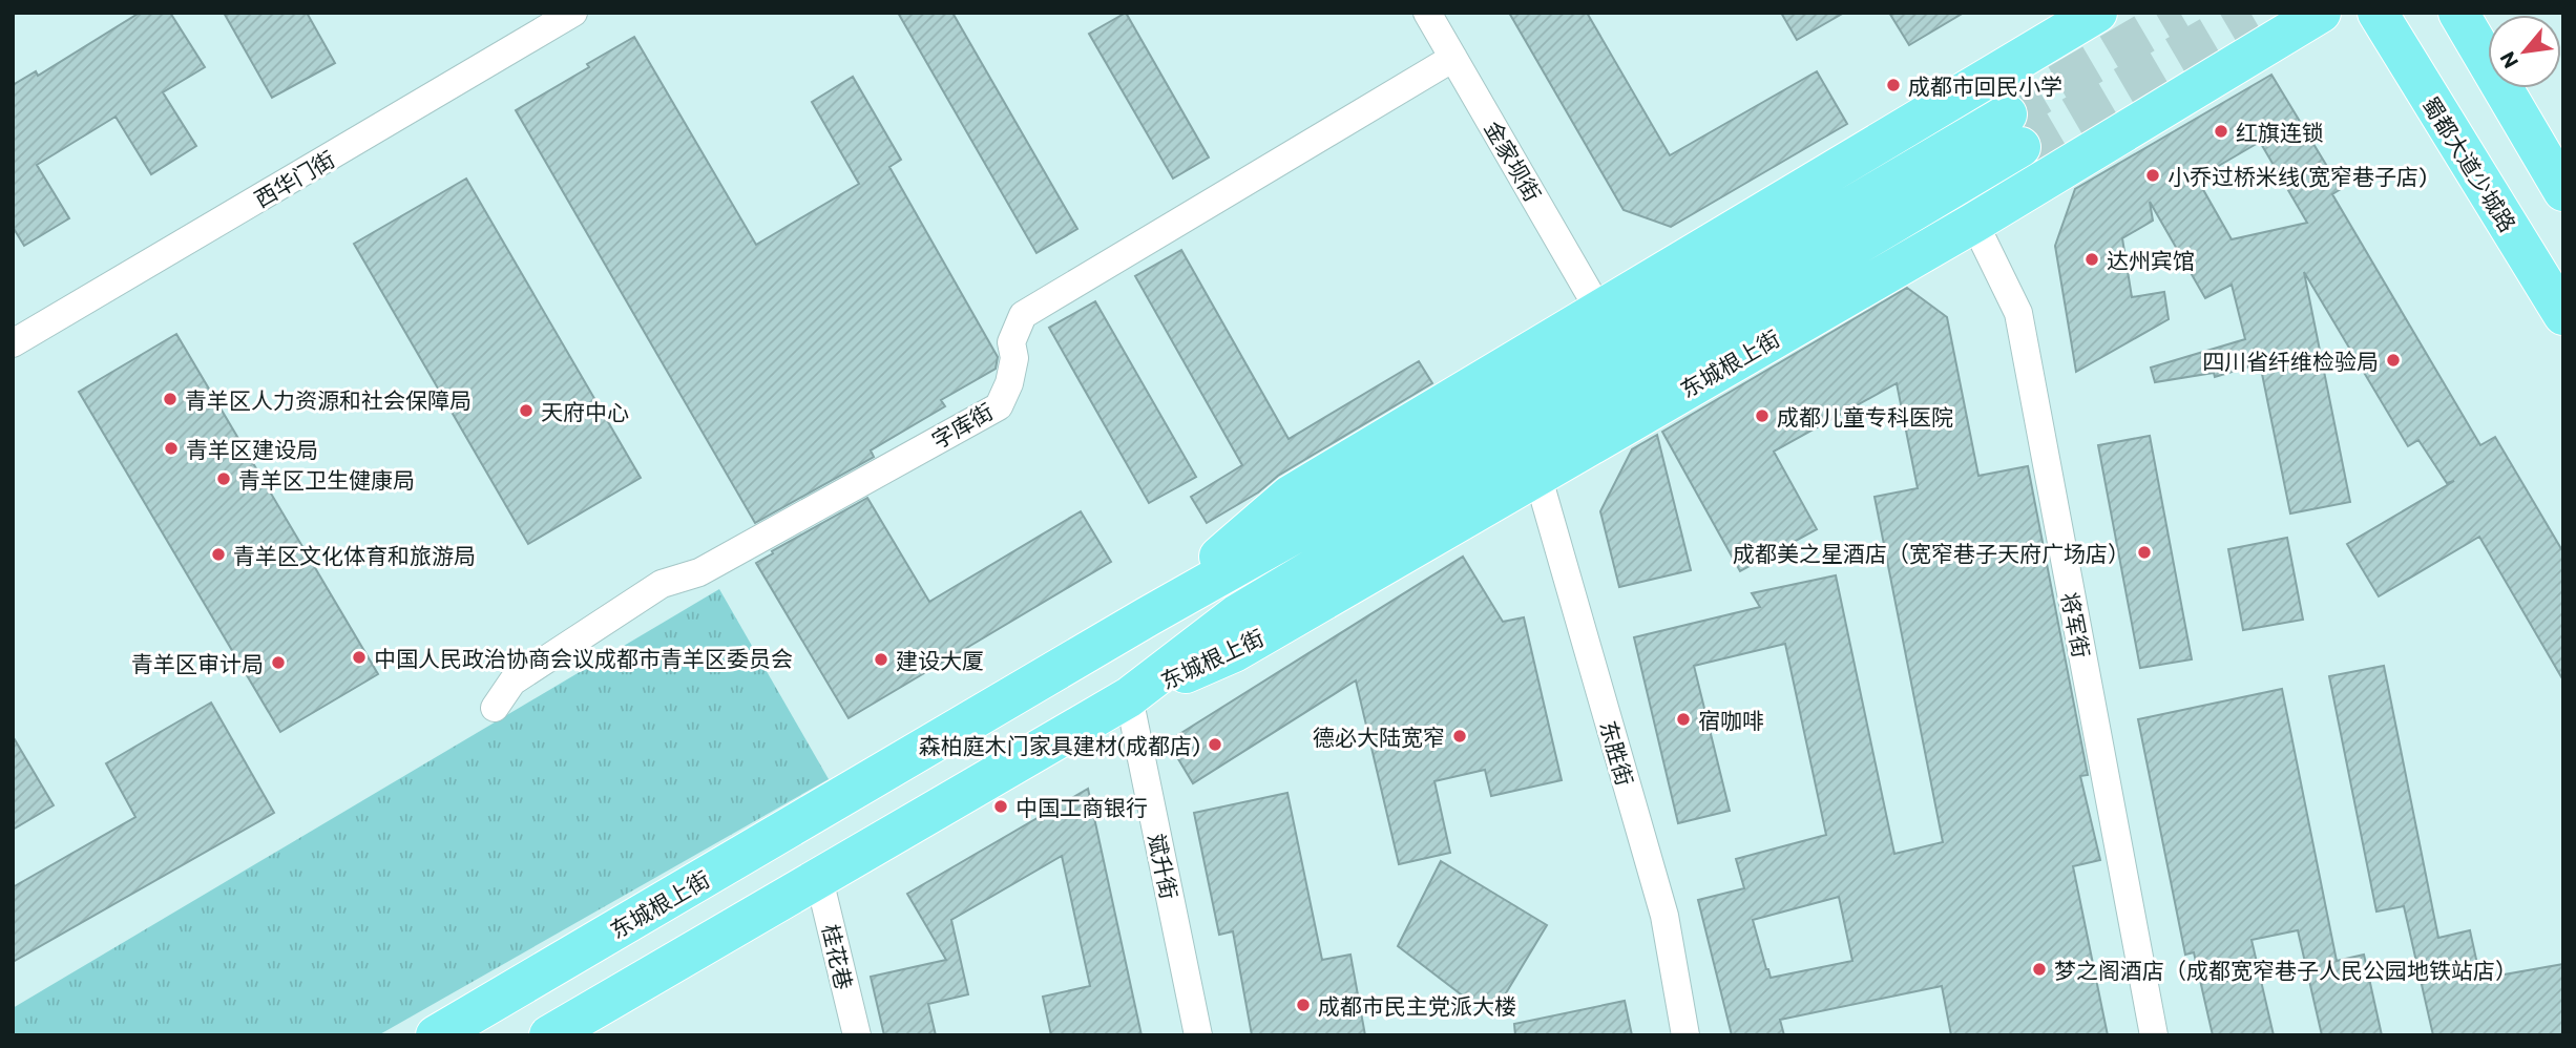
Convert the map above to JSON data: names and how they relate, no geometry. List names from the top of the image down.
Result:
{
  "streets": {
    "main road": ["蜀都大道少城路", "东城根上街"],
    "street": [
      "金家坝街",
      "西华门街",
      "字库街",
      "将军街",
      "东胜街",
      "斌升街",
      "桂花巷"
    ]
  },
  "crossings": [
    ["金家坝街", "东城根上街"],
    ["金家坝街", "字库街"],
    ["东城根上街", "将军街"],
    ["东城根上街", "东胜街"],
    ["东城根上街", "斌升街"],
    ["东城根上街", "桂花巷"]
  ],
  "places": [
    "成都市回民小学",
    "红旗连锁",
    "小乔过桥米线(宽窄巷子店)",
    "达州宾馆",
    "四川省纤维检验局",
    "青羊区人力资源和社会保障局",
    "天府中心",
    "成都儿童专科医院",
    "青羊区建设局",
    "青羊区卫生健康局",
    "成都美之星酒店（宽窄巷子天府广场店）",
    "青羊区文化体育和旅游局",
    "中国人民政治协商会议成都市青羊区委员会",
    "建设大厦",
    "青羊区审计局",
    "宿咖啡",
    "德必大陆宽窄",
    "森柏庭木门家具建材(成都店)",
    "中国工商银行",
    "梦之阁酒店（成都宽窄巷子人民公园地铁站店）",
    "成都市民主党派大楼"
  ],
  "north": "bottom left"
}
